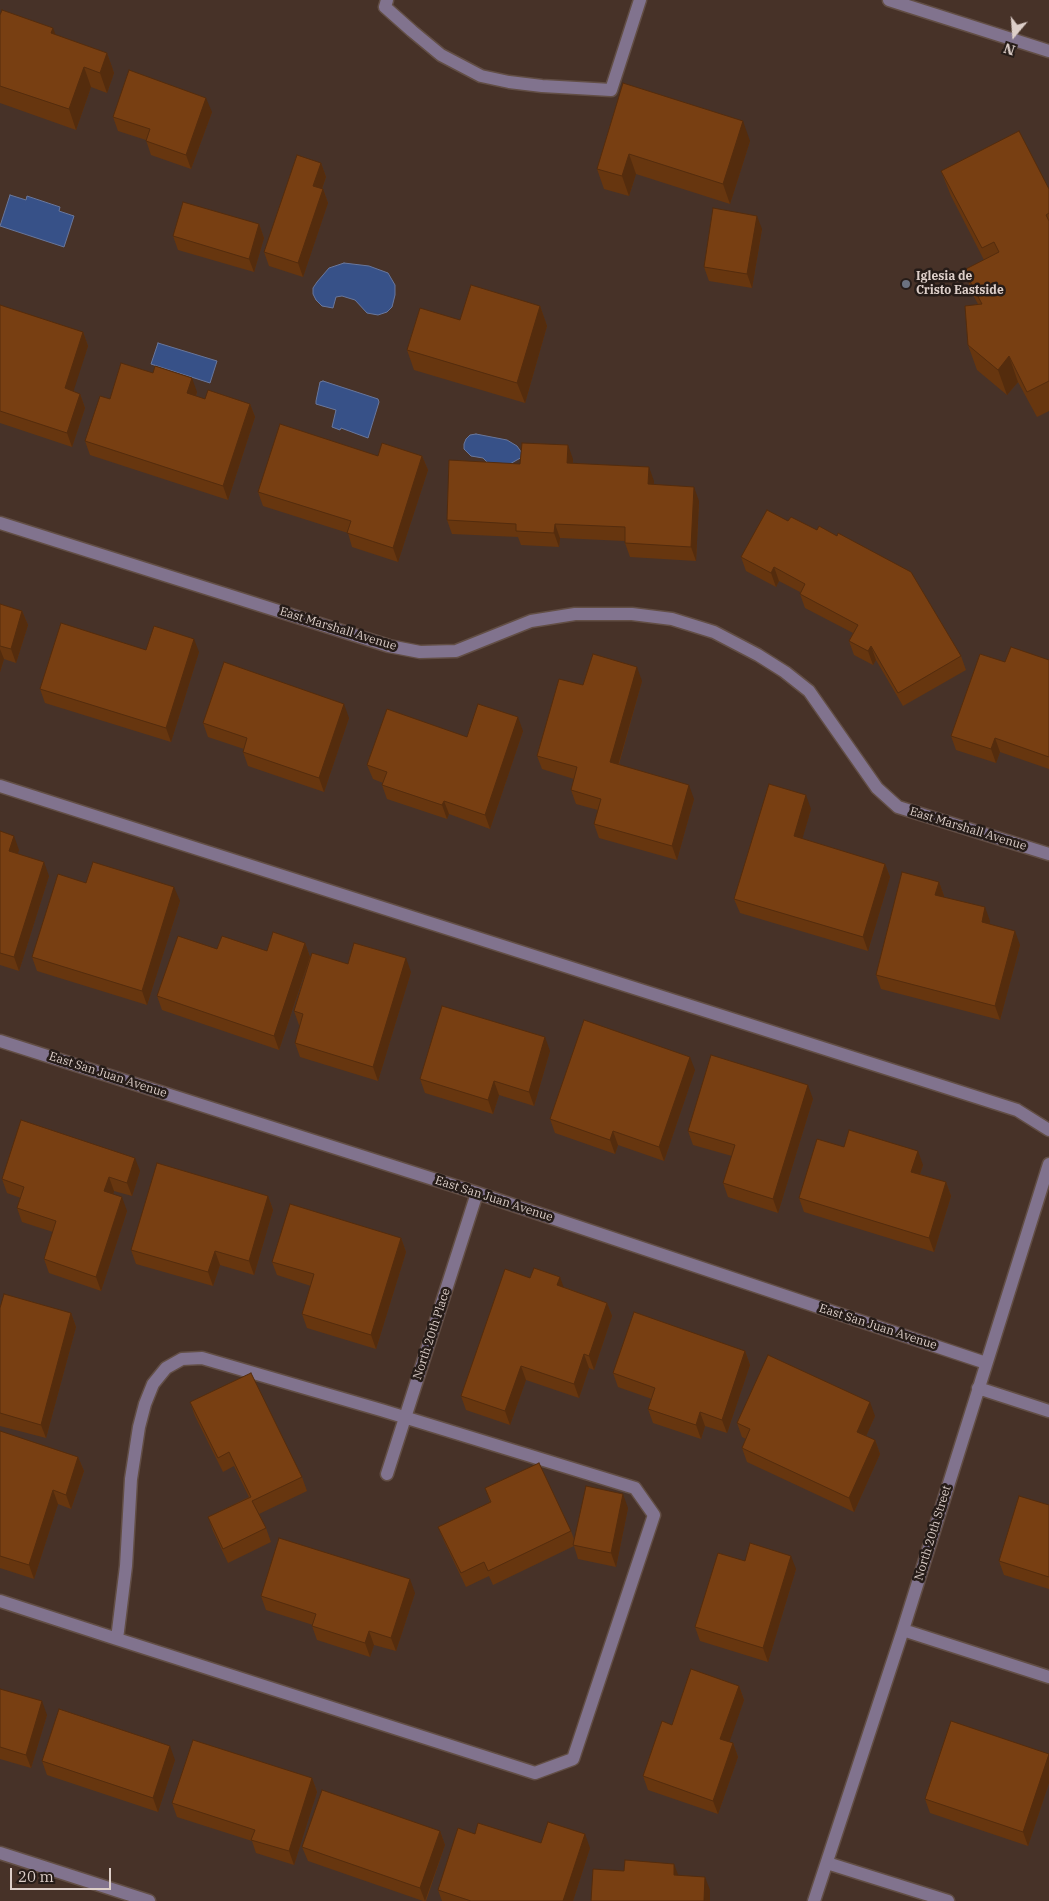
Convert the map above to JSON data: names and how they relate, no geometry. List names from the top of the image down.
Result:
{
  "streets": {
    "street": [
      "East Marshall Avenue",
      "East San Juan Avenue",
      "North 20th Place",
      "North 20th Street"
    ]
  },
  "crossings": [
    ["East San Juan Avenue", "North 20th Place"],
    ["East San Juan Avenue", "North 20th Street"]
  ],
  "places": ["Iglesia de Cristo Eastside"],
  "scale_bar": "20 m",
  "north": "bottom"
}
